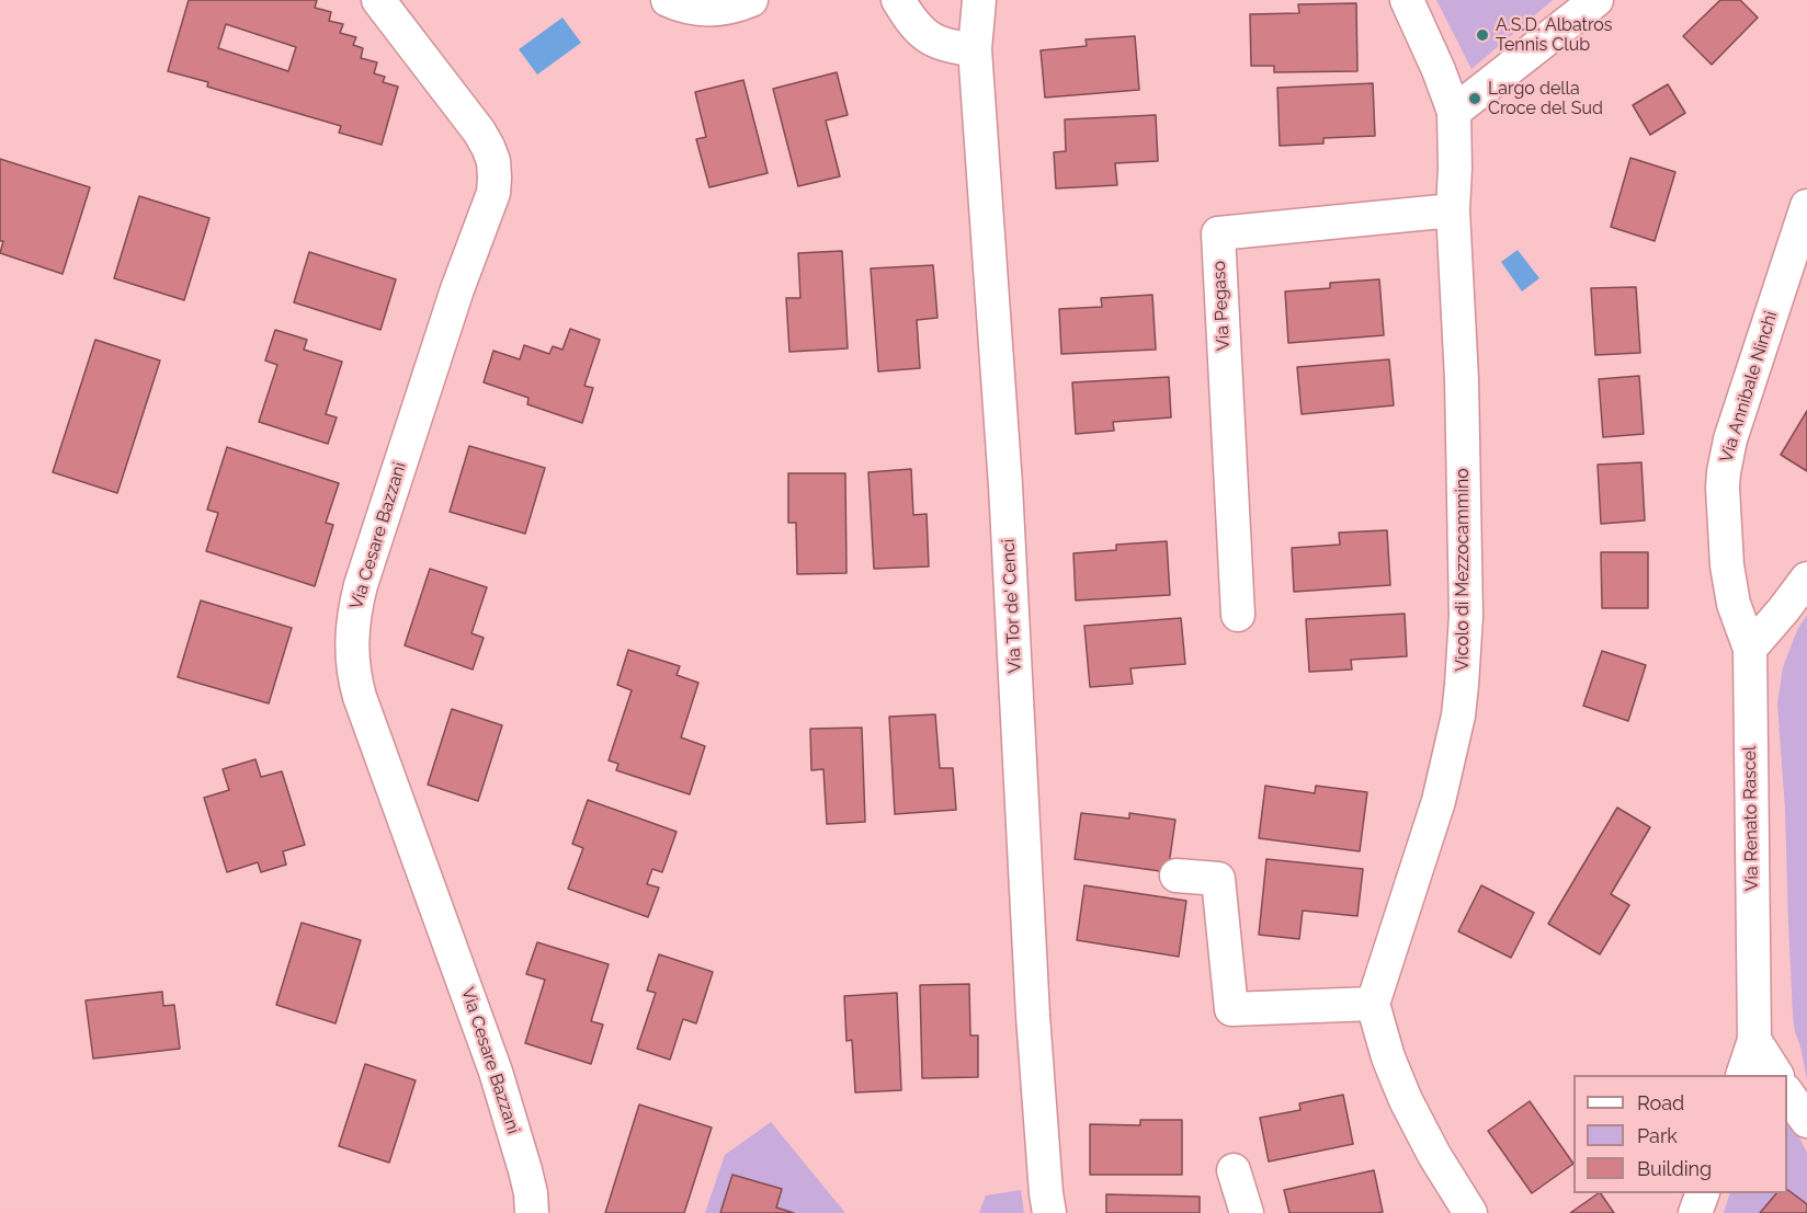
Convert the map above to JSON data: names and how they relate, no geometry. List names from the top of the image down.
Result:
{
  "streets": {
    "street": [
      "Via Pegaso",
      "Via Annibale Ninchi",
      "Via Cesare Bazzani",
      "Vicolo di Mezzocammino",
      "Via Tor de' Cenci",
      "Via Renato Rascel"
    ]
  },
  "crossings": [
    ["Via Pegaso", "Vicolo di Mezzocammino"],
    ["Via Annibale Ninchi", "Via Renato Rascel"]
  ],
  "places": ["A.S.D. Albatros Tennis Club", "Largo della Croce del Sud"],
  "legend": ["Road", "Park", "Building"]
}
